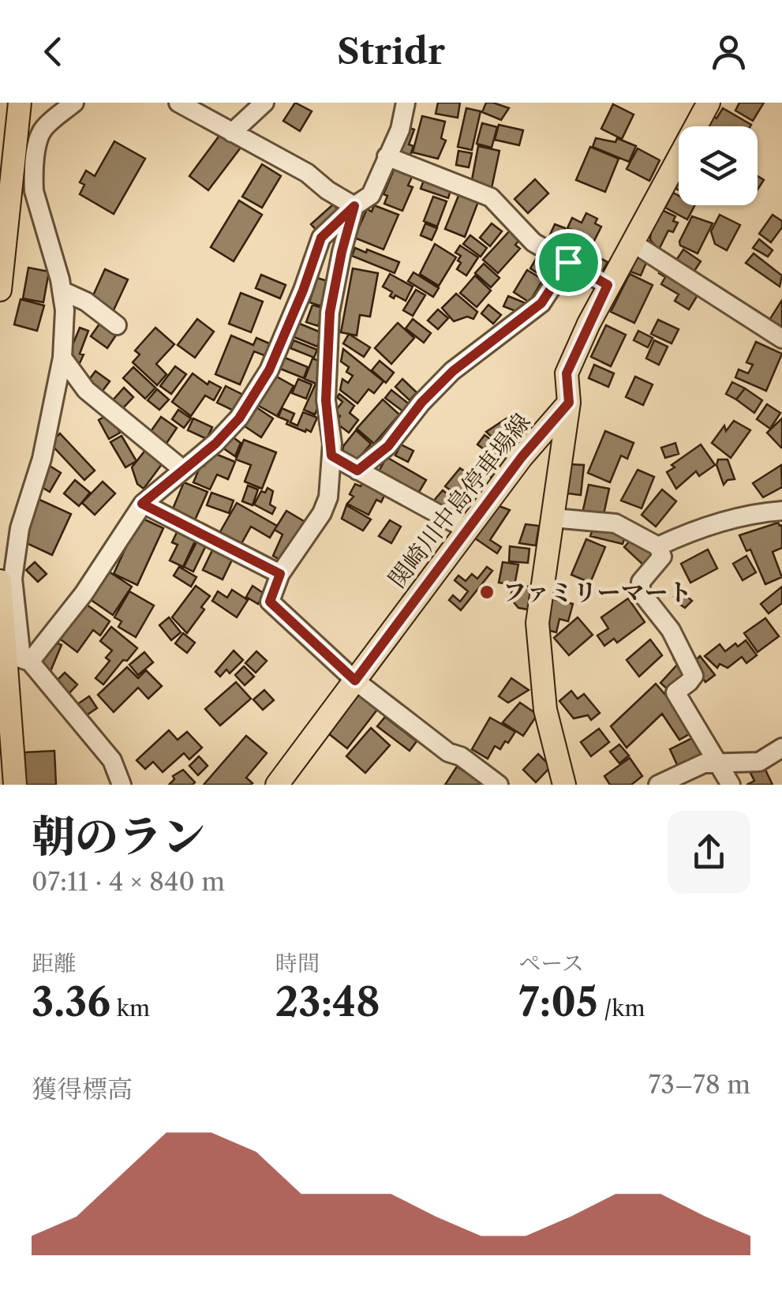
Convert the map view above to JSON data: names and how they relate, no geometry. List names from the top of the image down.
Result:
{
  "streets": {
    "main road": ["関崎川中島停車場線"]
  },
  "places": ["ファミリーマート"],
  "page": {
    "header": "Stridr",
    "heading": ["朝のラン", "07:11 · 4 × 840 m"],
    "stats": [
      ["距離", "3.36 km"],
      ["時間", "23:48"],
      ["ペース", "7:05 /km"]
    ],
    "chart": ["獲得標高", "73–78 m"]
  }
}
